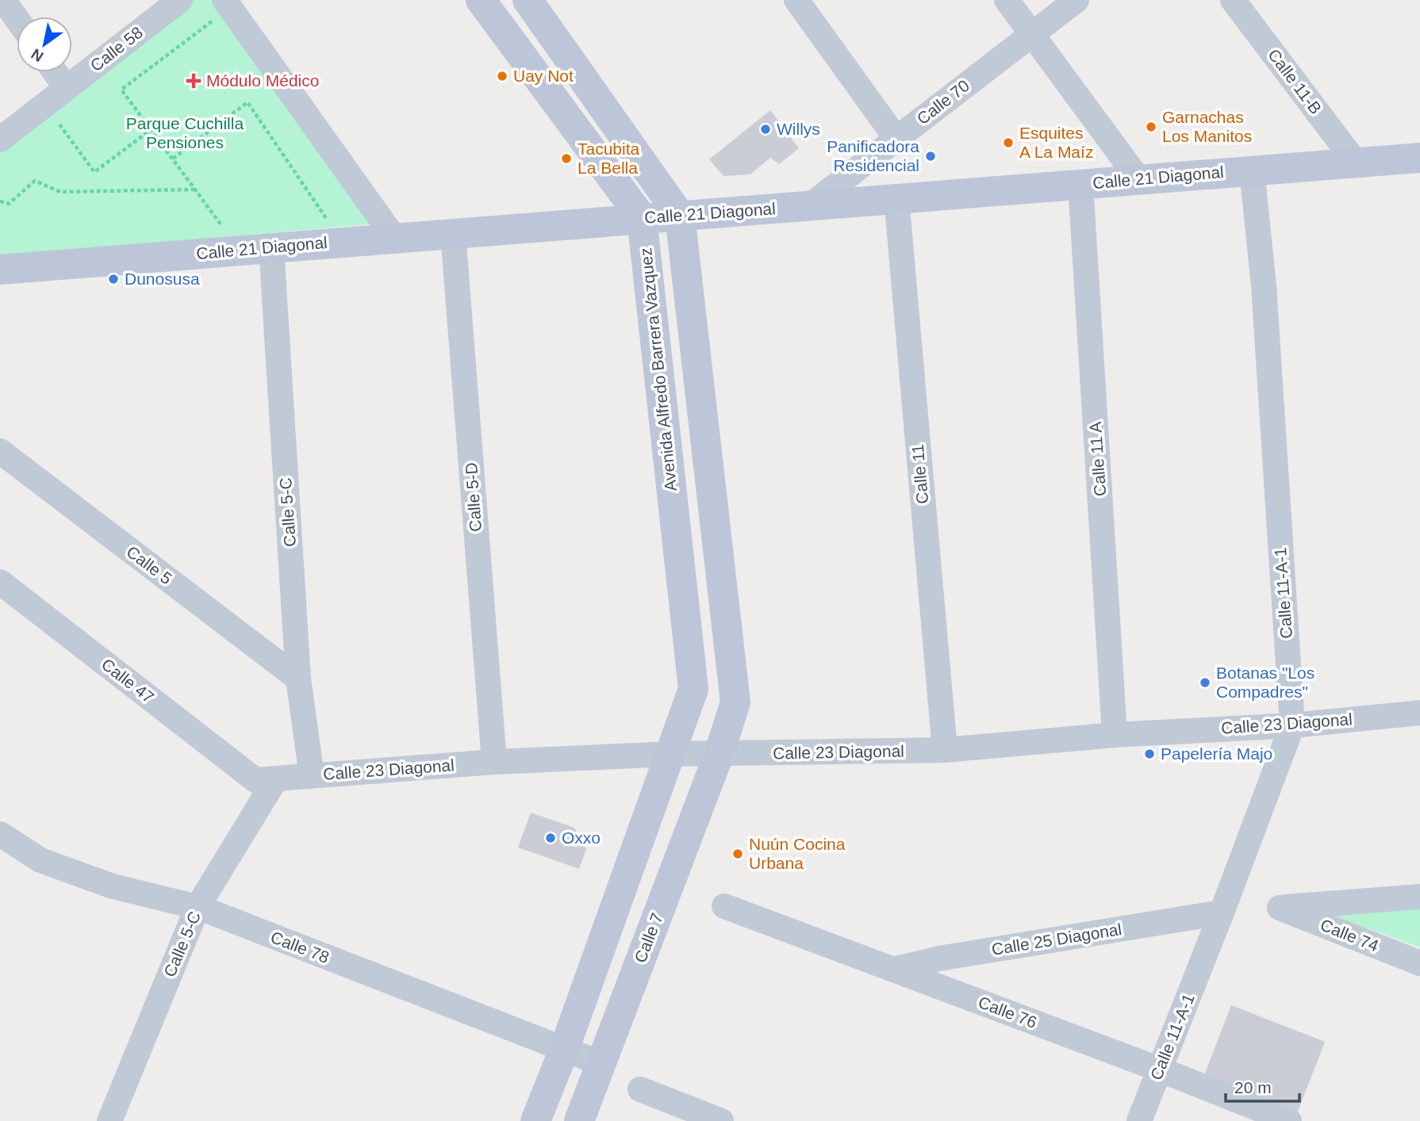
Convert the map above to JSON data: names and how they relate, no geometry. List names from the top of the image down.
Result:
{
  "streets": {
    "street": [
      "Calle 58",
      "Calle 11-B",
      "Calle 70",
      "Calle 21 Diagonal",
      "Avenida Alfredo Barrera Vazquez",
      "Calle 11 A",
      "Calle 11",
      "Calle 5-D",
      "Calle 5-C",
      "Calle 5",
      "Calle 11-A-1",
      "Calle 47",
      "Calle 23 Diagonal",
      "Calle 74",
      "Calle 7",
      "Calle 25 Diagonal",
      "Calle 78",
      "Calle 76"
    ]
  },
  "crossings": [
    ["Calle 11-B", "Calle 21 Diagonal"],
    ["Calle 70", "Calle 21 Diagonal"],
    ["Calle 21 Diagonal", "Avenida Alfredo Barrera Vazquez"],
    ["Calle 21 Diagonal", "Calle 11 A"],
    ["Calle 21 Diagonal", "Calle 11"],
    ["Calle 21 Diagonal", "Calle 5-D"],
    ["Calle 21 Diagonal", "Calle 5-C"],
    ["Calle 21 Diagonal", "Calle 11-A-1"],
    ["Avenida Alfredo Barrera Vazquez", "Calle 23 Diagonal"],
    ["Calle 11 A", "Calle 23 Diagonal"],
    ["Calle 11", "Calle 23 Diagonal"],
    ["Calle 5-D", "Calle 23 Diagonal"],
    ["Calle 5-C", "Calle 5"],
    ["Calle 5-C", "Calle 47"],
    ["Calle 5-C", "Calle 23 Diagonal"],
    ["Calle 5-C", "Calle 78"],
    ["Calle 11-A-1", "Calle 23 Diagonal"],
    ["Calle 11-A-1", "Calle 25 Diagonal"],
    ["Calle 11-A-1", "Calle 76"],
    ["Calle 47", "Calle 23 Diagonal"],
    ["Calle 23 Diagonal", "Calle 7"],
    ["Calle 7", "Calle 78"],
    ["Calle 25 Diagonal", "Calle 76"]
  ],
  "parks": ["Parque Cuchilla Pensiones"],
  "places": {
    "other": [
      "Uay Not",
      "Garnachas Los Manitos",
      "Willys",
      "Esquites A La Maíz",
      "Panificadora Residencial",
      "Tacubita La Bella",
      "Dunosusa",
      "Botanas \"Los Compadres\"",
      "Papelería Majo",
      "Oxxo",
      "Nuún Cocina Urbana"
    ],
    "health": ["Módulo Médico"]
  },
  "scale_bar": "20 m",
  "north": "bottom left"
}
